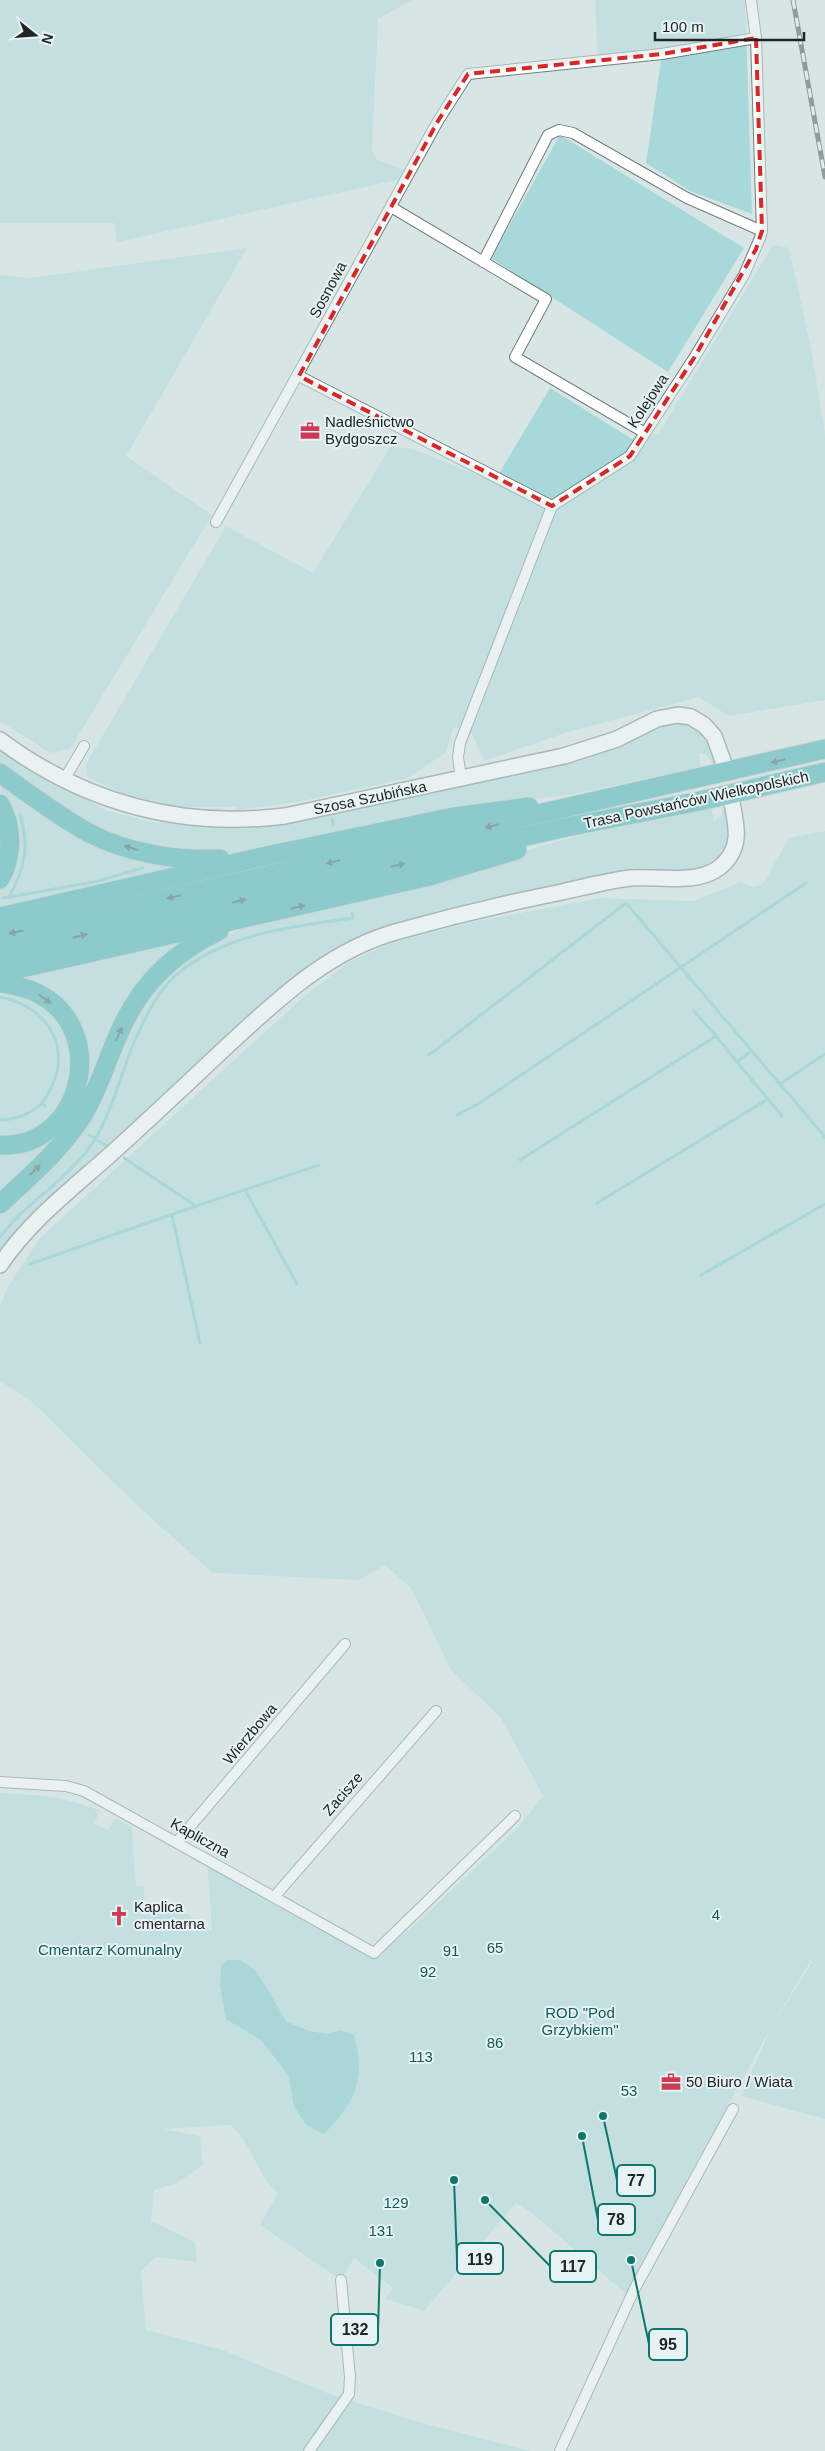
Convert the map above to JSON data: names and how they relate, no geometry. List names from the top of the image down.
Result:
{
  "streets": {
    "highway": ["Trasa Powstańców Wielkopolskich"],
    "street": [
      "Sosnowa",
      "Kolejowa",
      "Szosa Szubińska",
      "Wierzbowa",
      "Zacisze",
      "Kapliczna"
    ]
  },
  "crossings": [
    ["Sosnowa", "Kolejowa"],
    ["Wierzbowa", "Kapliczna"],
    ["Zacisze", "Kapliczna"]
  ],
  "parks": [
    "4",
    "65",
    "Cmentarz Komunalny",
    "91",
    "92",
    "ROD \"Pod Grzybkiem\"",
    "86",
    "113",
    "53",
    "129",
    "131"
  ],
  "places": {
    "office": ["Nadleśnictwo Bydgoszcz", "50 Biuro / Wiata"],
    "church": ["Kaplica cmentarna"],
    "other": [
      "77",
      "78",
      "119",
      "117",
      "95",
      "132"
    ]
  },
  "scale_bar": "100 m",
  "north": "right"
}
